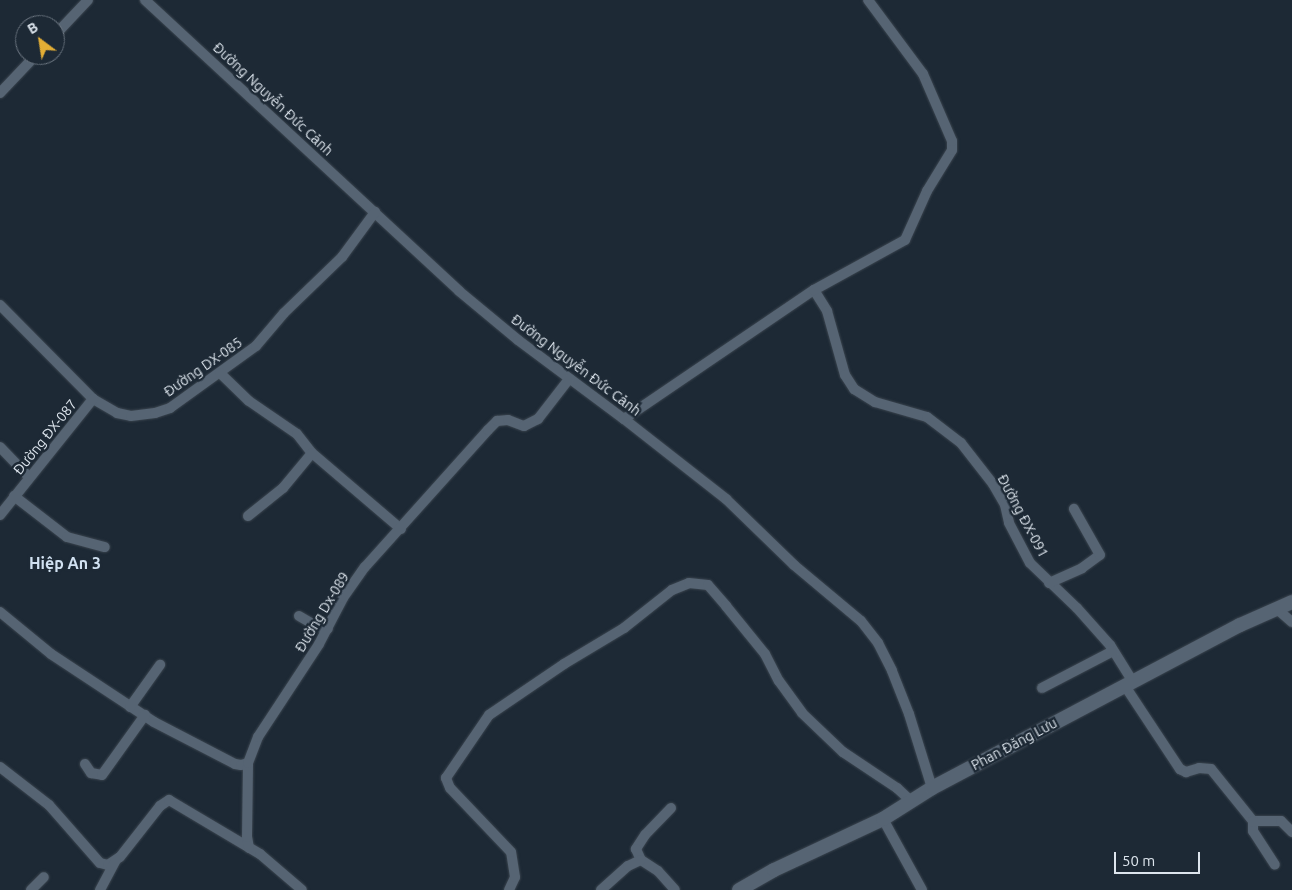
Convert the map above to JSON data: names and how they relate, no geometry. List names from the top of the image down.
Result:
{
  "streets": {
    "street": [
      "Đường Nguyễn Đức Cảnh",
      "Đường DX-085",
      "Đường ĐX-087",
      "Đường ĐX-091",
      "Đường Dx-089",
      "Phan Đăng Lưu"
    ]
  },
  "crossings": [
    ["Đường Nguyễn Đức Cảnh", "Đường DX-085"],
    ["Đường Nguyễn Đức Cảnh", "Đường Dx-089"],
    ["Đường Nguyễn Đức Cảnh", "Phan Đăng Lưu"],
    ["Đường DX-085", "Đường ĐX-087"],
    ["Đường ĐX-091", "Phan Đăng Lưu"]
  ],
  "districts": ["Hiệp An 3"],
  "scale_bar": "50 m",
  "north": "top left"
}
